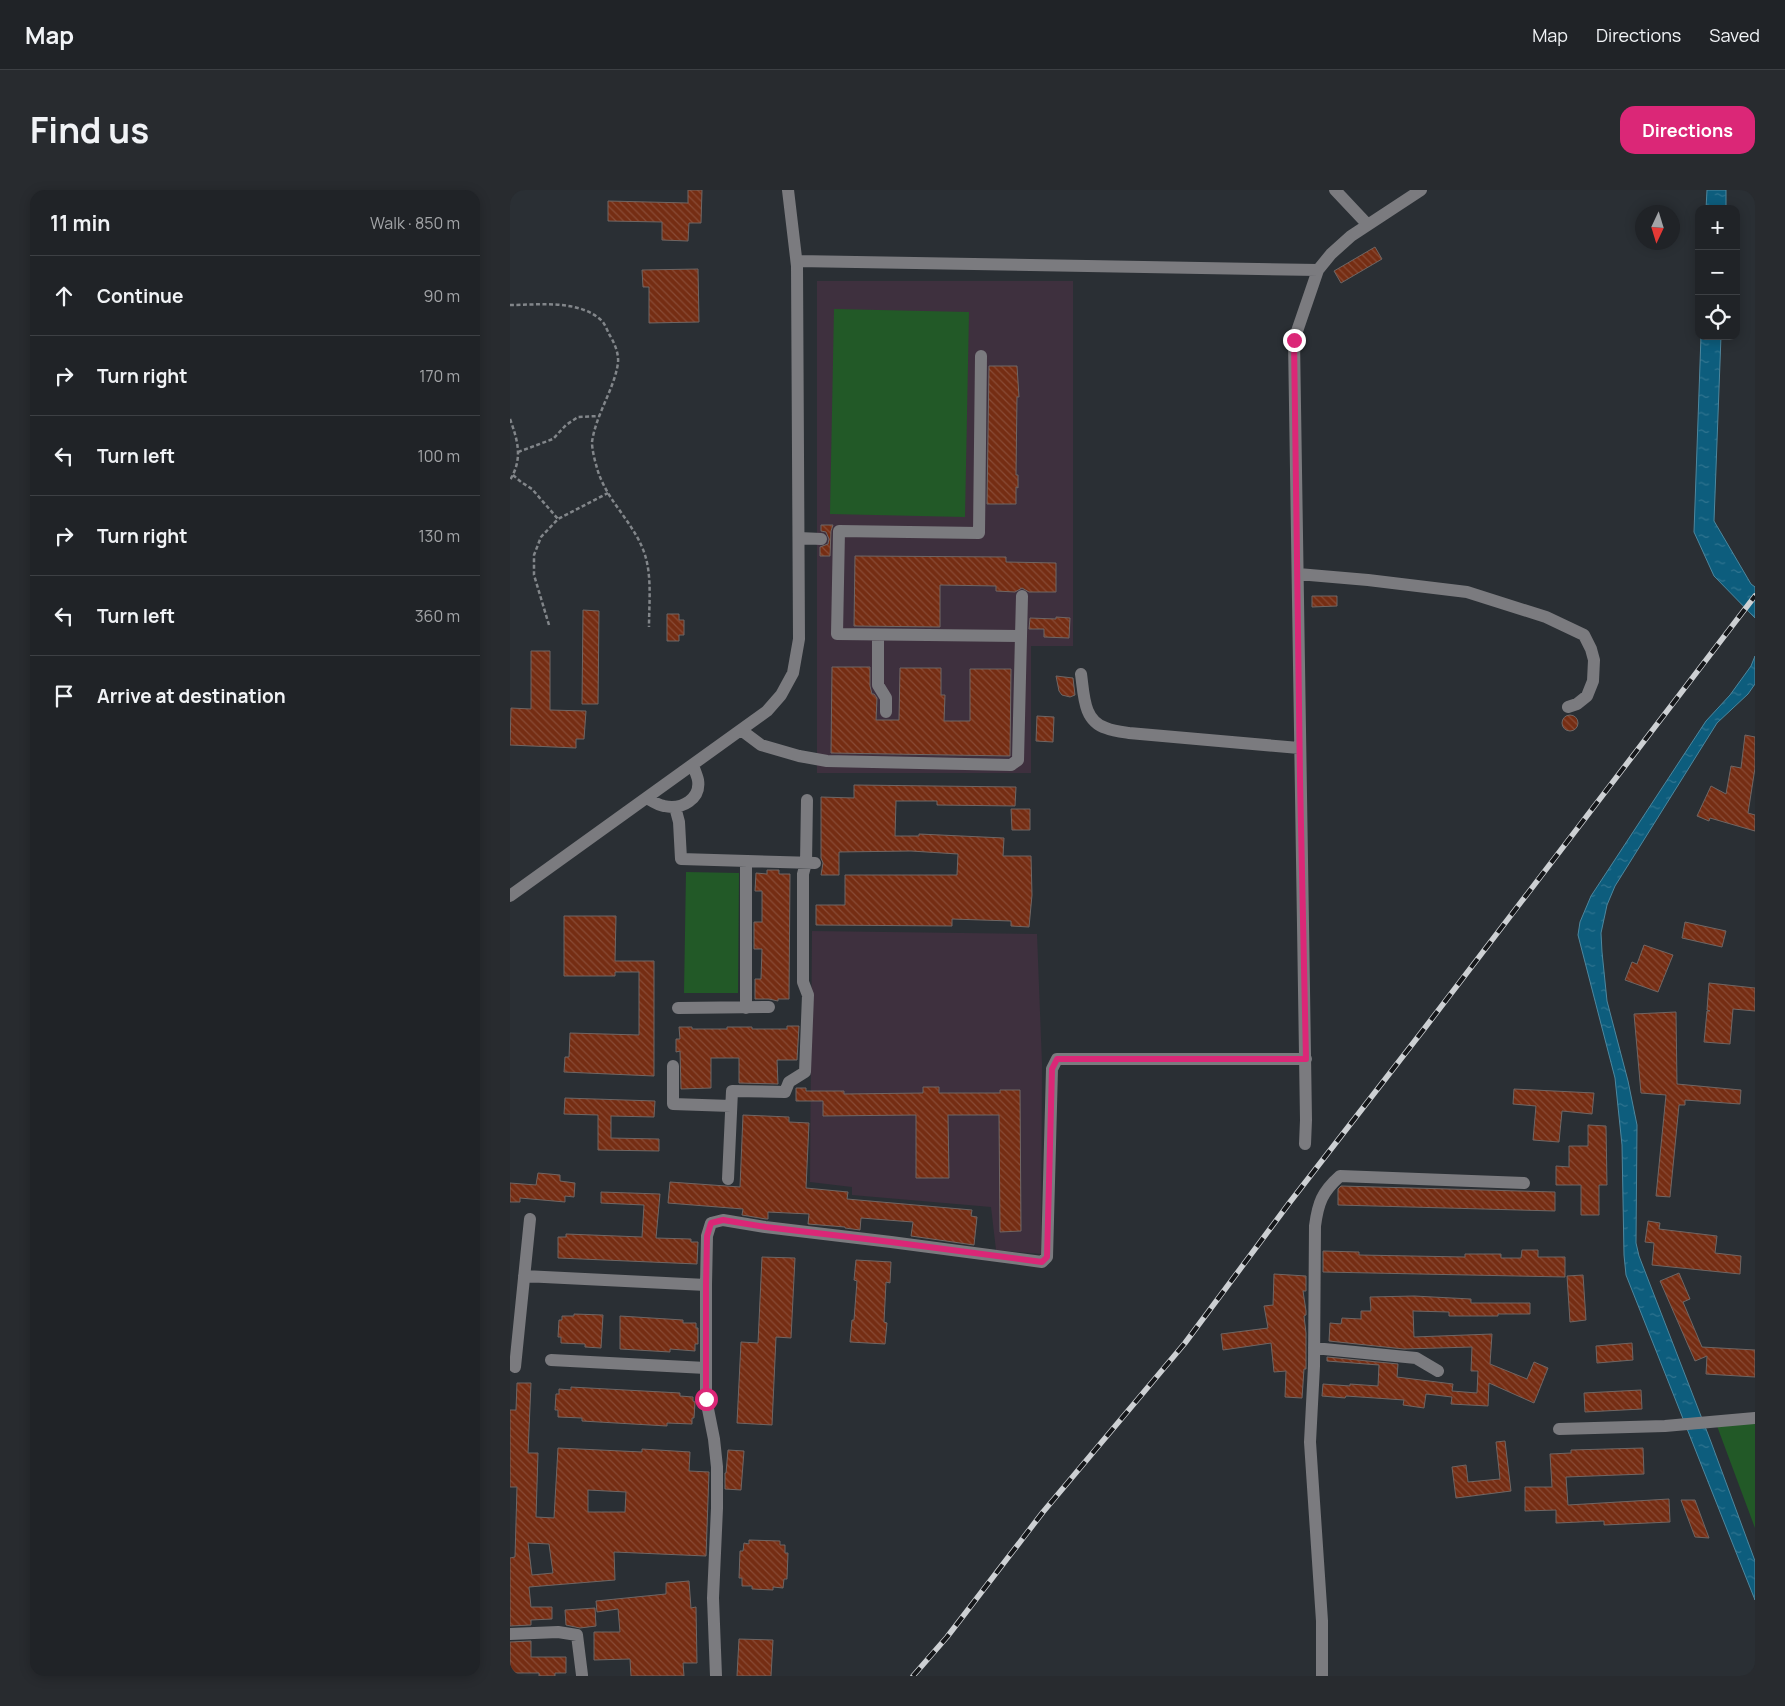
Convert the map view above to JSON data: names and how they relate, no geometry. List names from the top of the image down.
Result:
{
  "north": "bottom",
  "page": {
    "header": "Map",
    "nav": ["Map", "Directions", "Saved"],
    "title": "Find us",
    "buttons": "Directions",
    "heading": ["11 min", "Walk · 850 m"],
    "map_buttons": ["+", "−"],
    "list": [
      ["Continue", "90 m"],
      ["Turn right", "170 m"],
      ["Turn left", "100 m"],
      ["Turn right", "130 m"],
      ["Turn left", "360 m"],
      "Arrive at destination"
    ]
  }
}
